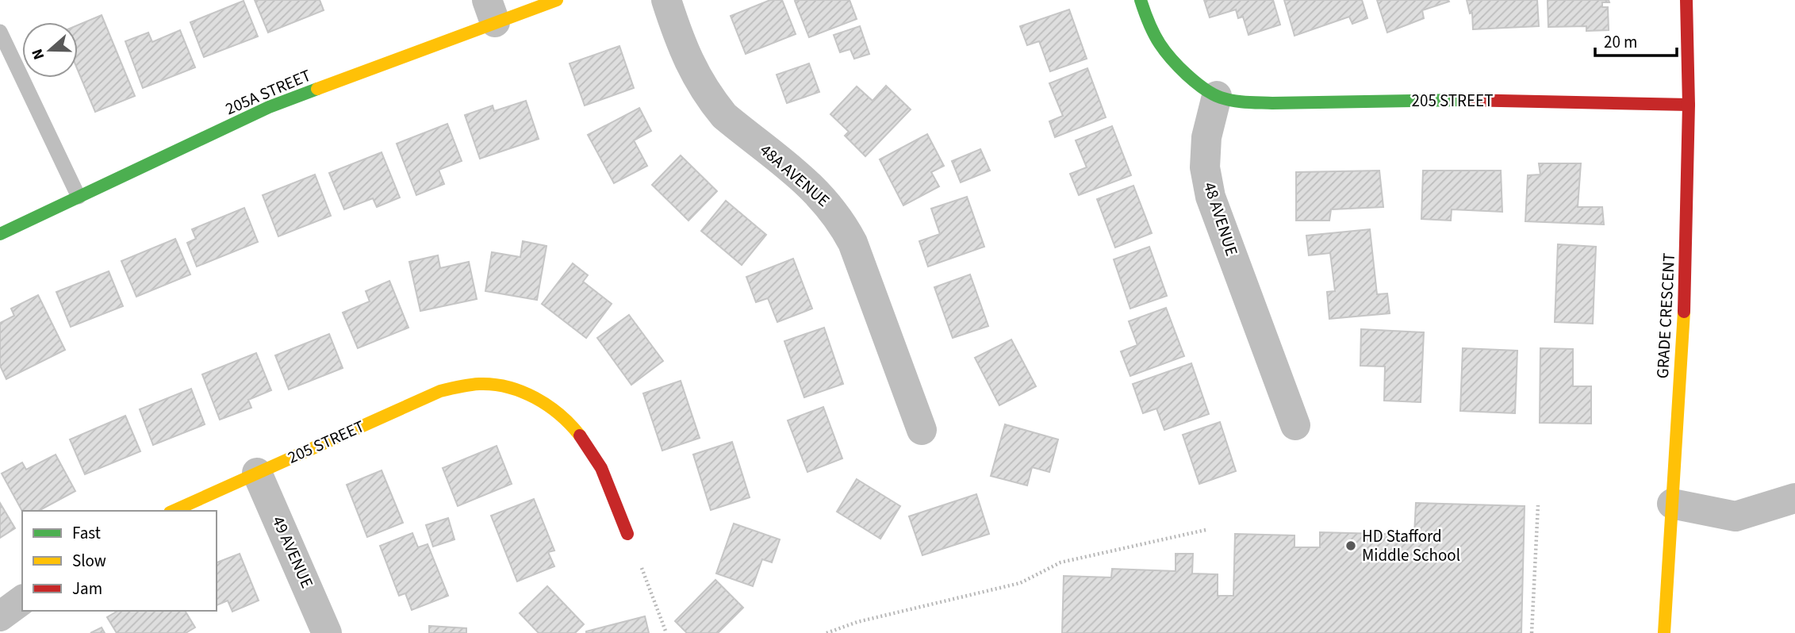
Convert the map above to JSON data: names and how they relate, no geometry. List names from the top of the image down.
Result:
{
  "streets": {
    "street": [
      "205A STREET",
      "205 STREET",
      "48A AVENUE",
      "48 AVENUE",
      "GRADE CRESCENT",
      "49 AVENUE"
    ]
  },
  "crossings": [
    ["205 STREET", "48 AVENUE"],
    ["205 STREET", "GRADE CRESCENT"],
    ["205 STREET", "49 AVENUE"]
  ],
  "places": ["HD Stafford Middle School"],
  "legend": ["Fast", "Slow", "Jam"],
  "scale_bar": "20 m",
  "north": "left"
}
